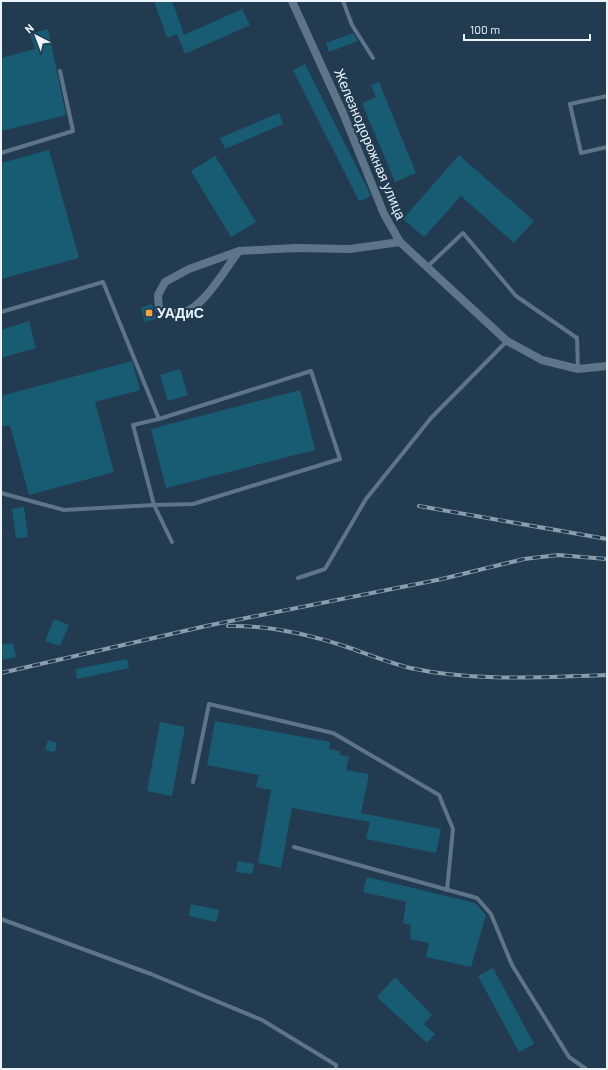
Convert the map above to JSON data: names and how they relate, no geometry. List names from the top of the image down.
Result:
{
  "streets": {
    "street": ["Железнодорожная улица"]
  },
  "places": {
    "transit": ["УАДиС"]
  },
  "scale_bar": "100 m",
  "north": "top left"
}
